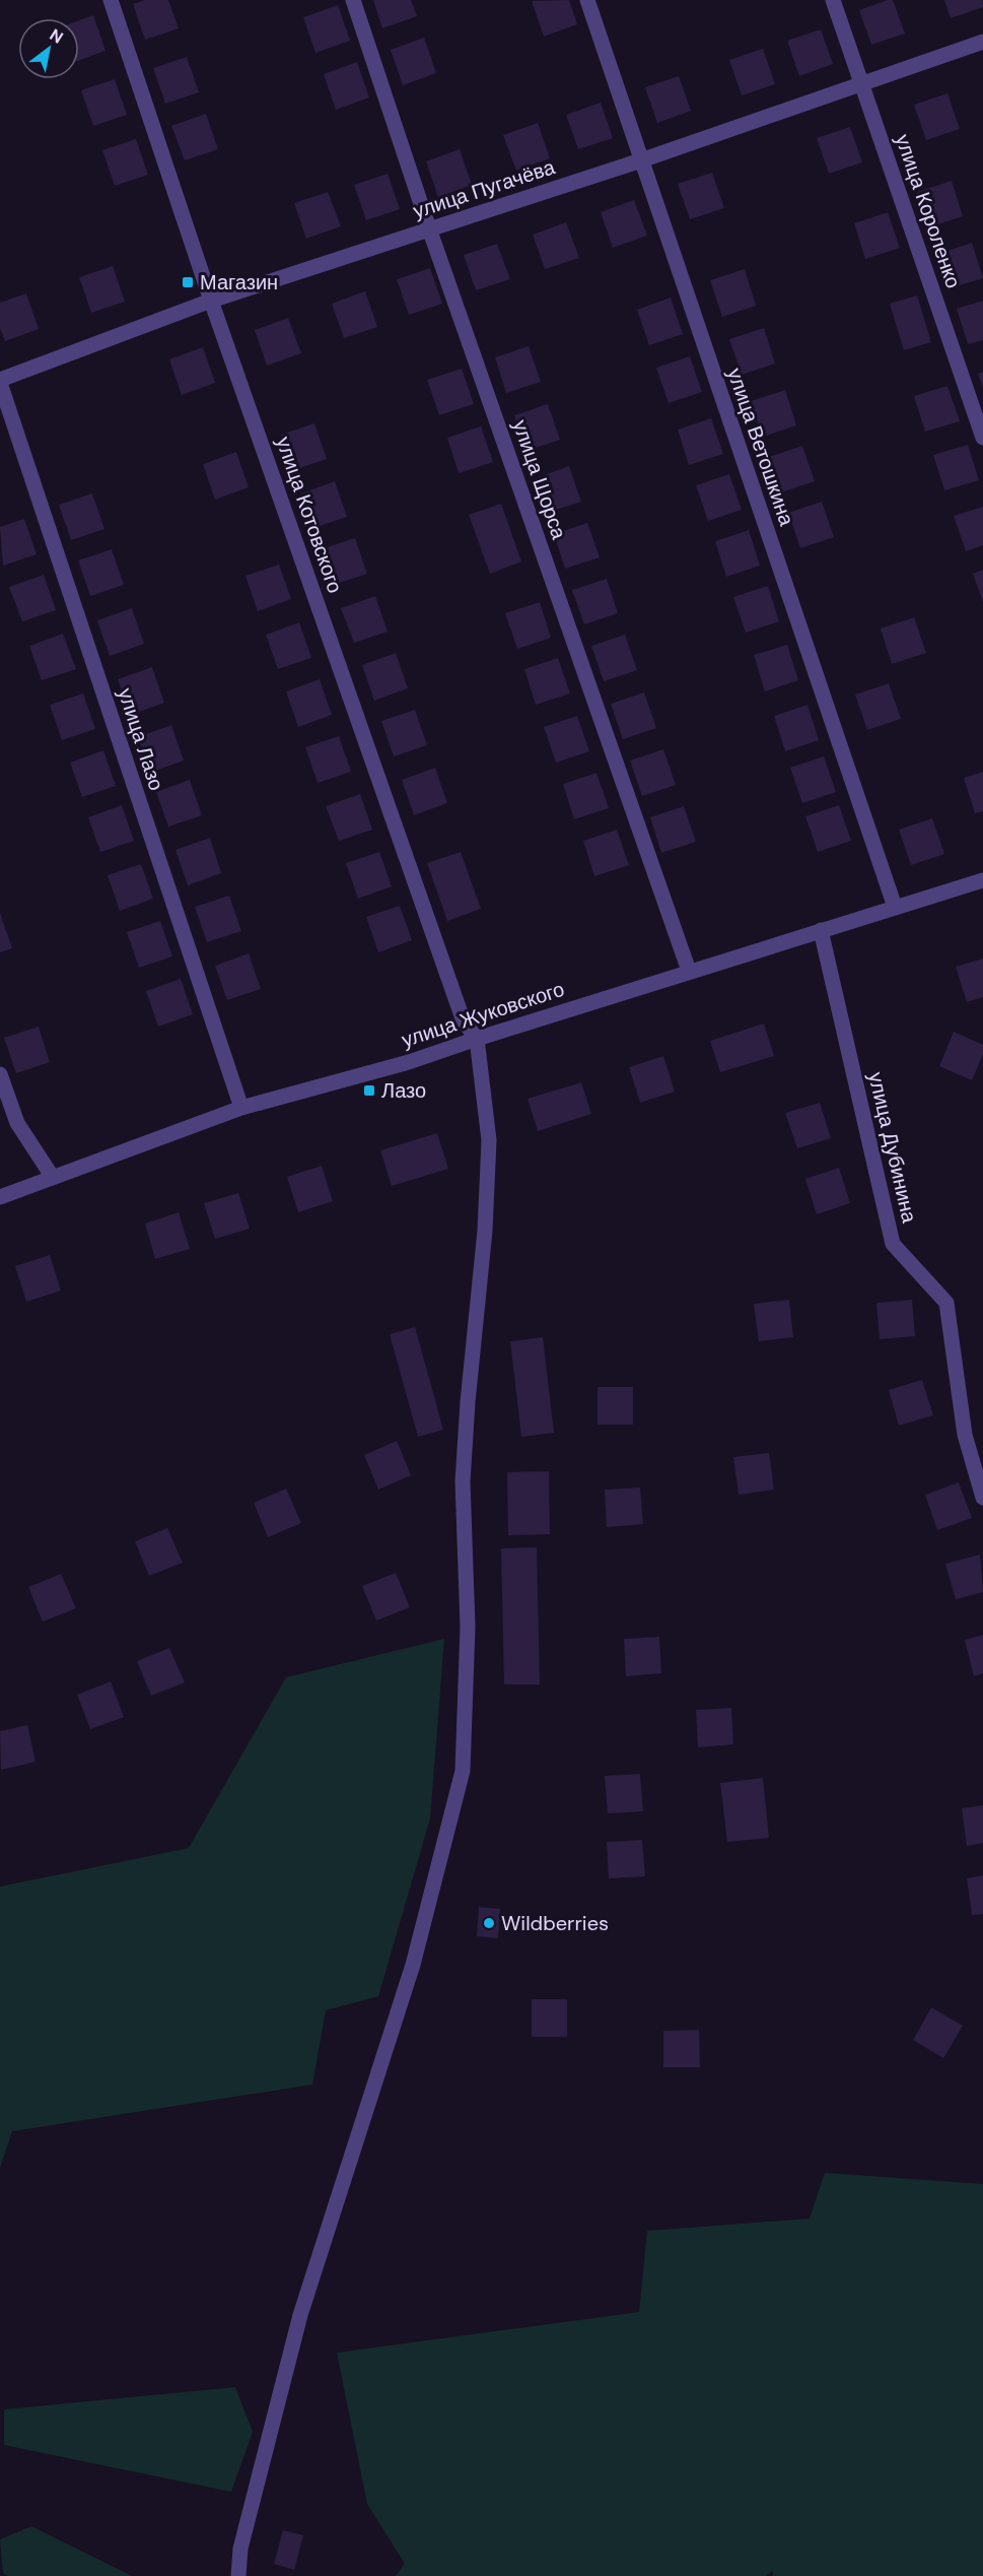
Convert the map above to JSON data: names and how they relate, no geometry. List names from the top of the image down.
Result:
{
  "streets": {
    "street": [
      "улица Пугачёва",
      "улица Короленко",
      "улица Ветошкина",
      "улица Щорса",
      "улица Котовского",
      "улица Лазо",
      "улица Жуковского",
      "улица Дубинина"
    ]
  },
  "crossings": [
    ["улица Пугачёва", "улица Короленко"],
    ["улица Пугачёва", "улица Ветошкина"],
    ["улица Пугачёва", "улица Щорса"],
    ["улица Пугачёва", "улица Котовского"],
    ["улица Пугачёва", "улица Лазо"],
    ["улица Ветошкина", "улица Жуковского"],
    ["улица Щорса", "улица Жуковского"],
    ["улица Котовского", "улица Жуковского"],
    ["улица Лазо", "улица Жуковского"],
    ["улица Жуковского", "улица Дубинина"]
  ],
  "places": {
    "transit": ["Магазин", "Лазо"],
    "other": ["Wildberries"]
  },
  "north": "top right"
}
